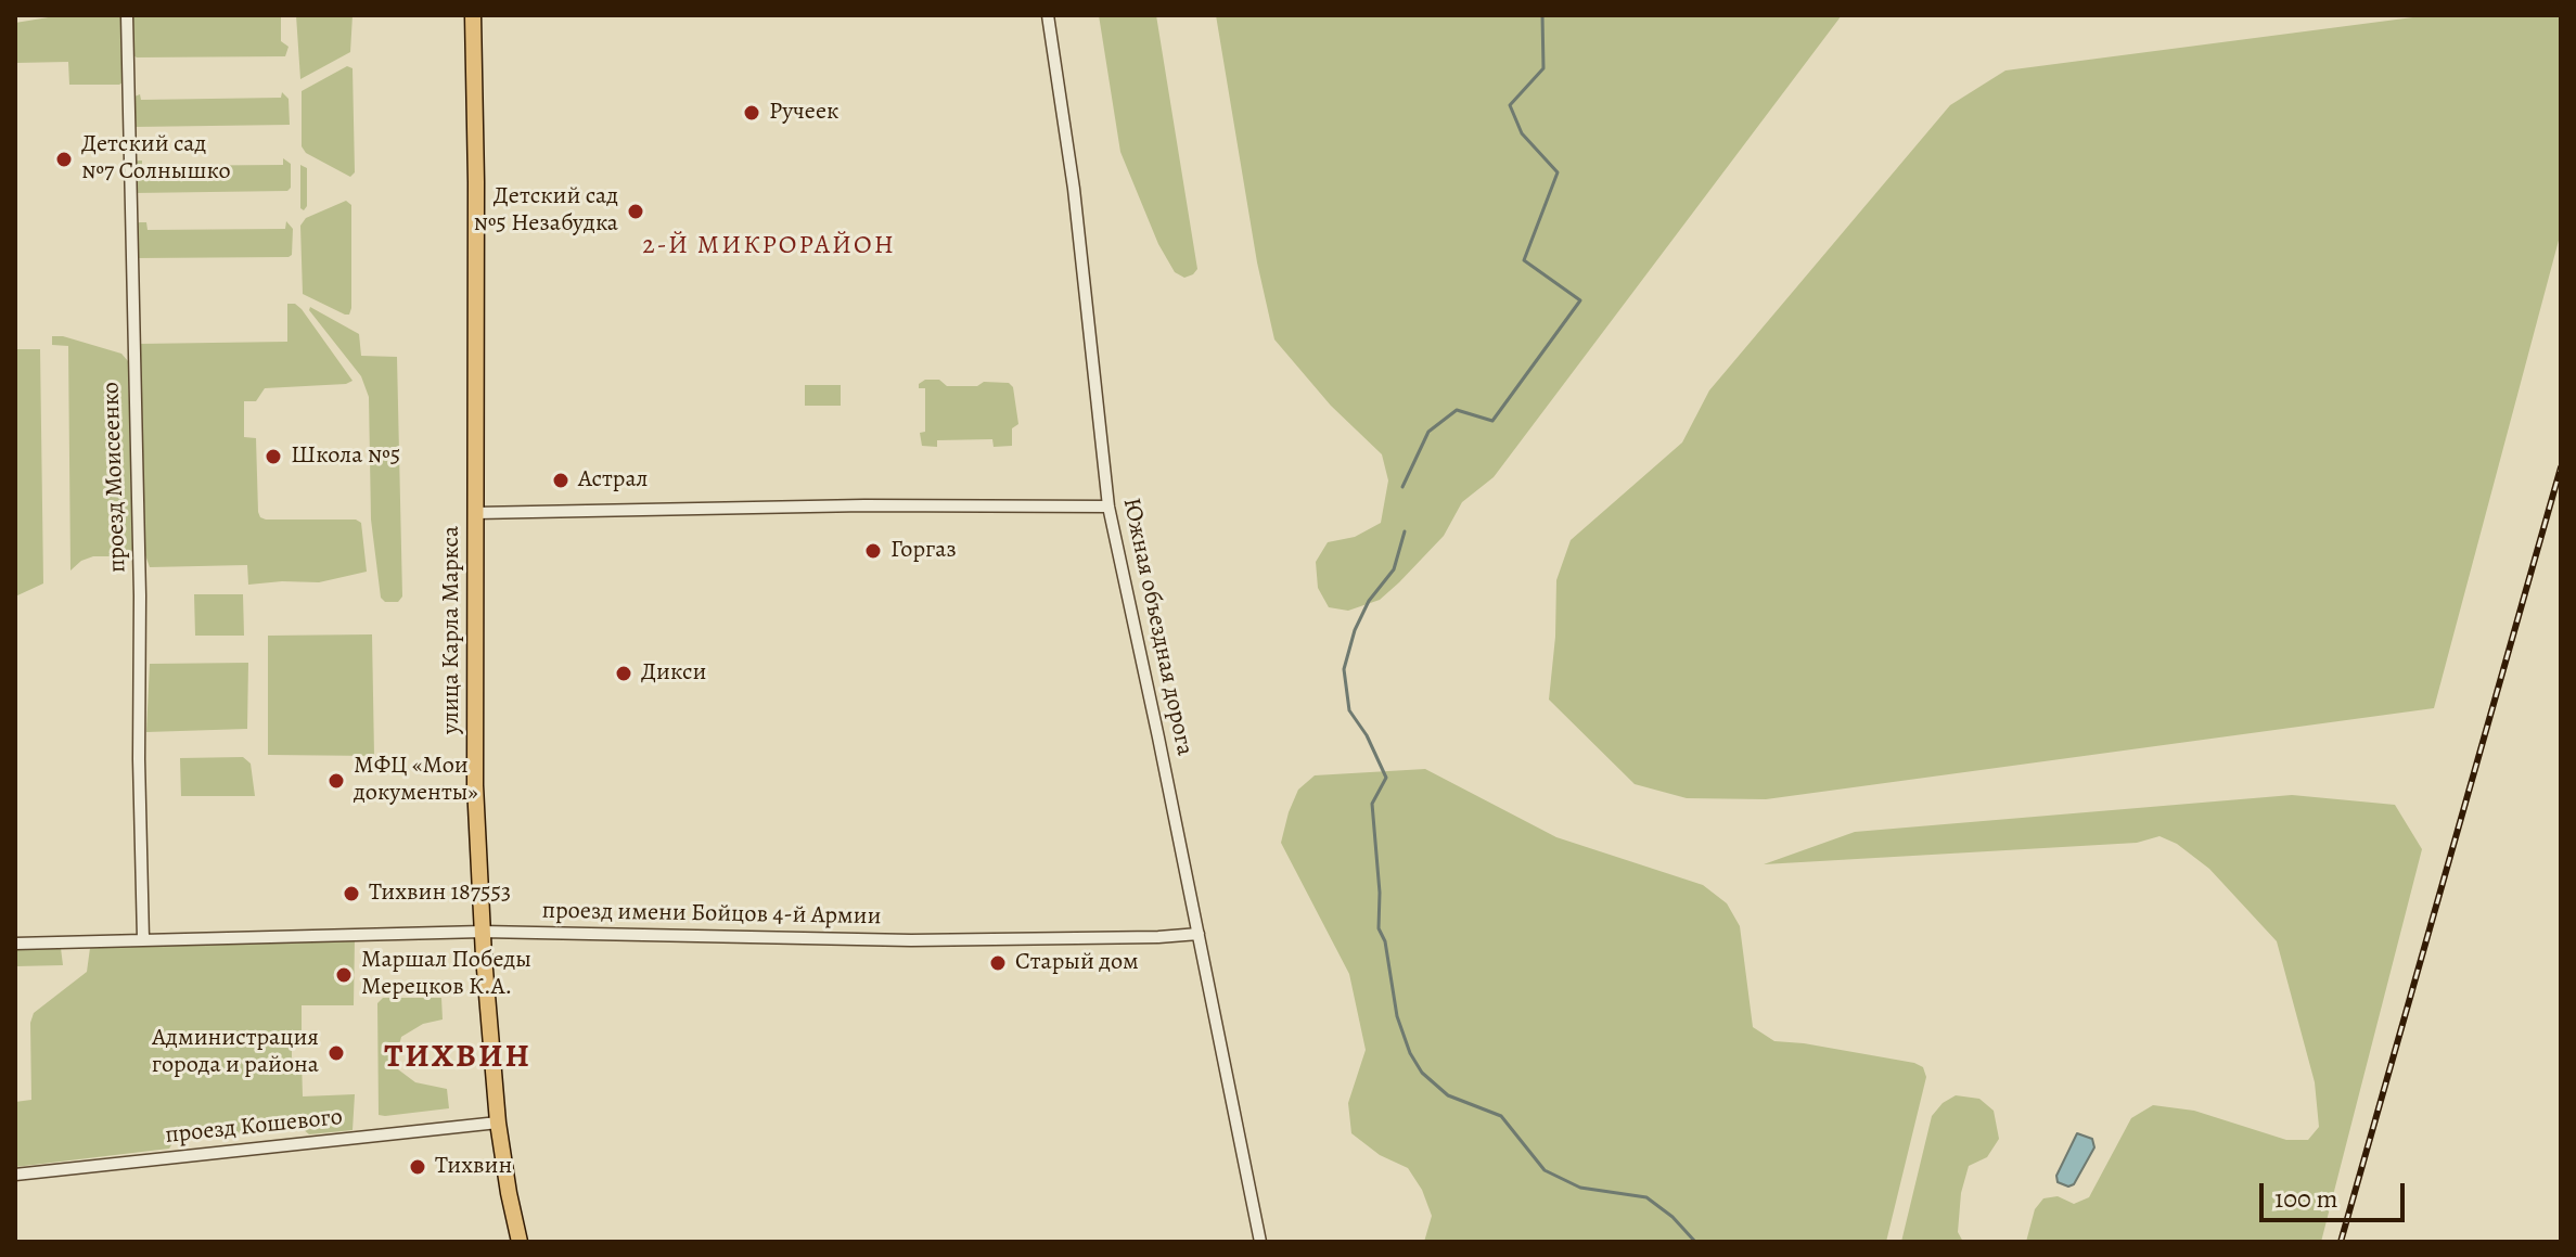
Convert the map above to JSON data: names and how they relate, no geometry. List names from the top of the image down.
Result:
{
  "streets": {
    "main road": ["улица Карла Маркса"],
    "street": [
      "проезд Моисеенко",
      "Южная объездная дорога",
      "проезд имени Бойцов 4-й Армии",
      "проезд Кошевого"
    ]
  },
  "crossings": [
    ["проезд Моисеенко", "проезд имени Бойцов 4-й Армии"],
    ["Южная объездная дорога", "проезд имени Бойцов 4-й Армии"],
    ["улица Карла Маркса", "проезд имени Бойцов 4-й Армии"],
    ["улица Карла Маркса", "проезд Кошевого"]
  ],
  "districts": ["2-Й МИКРОРАЙОН", "ТИХВИН"],
  "places": [
    "Ручеек",
    "Детский сад №7 Солнышко",
    "Детский сад №5 Незабудка",
    "Школа №5",
    "Астрал",
    "Горгаз",
    "Дикси",
    "МФЦ «Мои документы»",
    "Тихвин 187553",
    "Старый дом",
    "Маршал Победы Мерецков К.А.",
    "Администрация города и района",
    "Тихвин"
  ],
  "scale_bar": "100 m"
}
